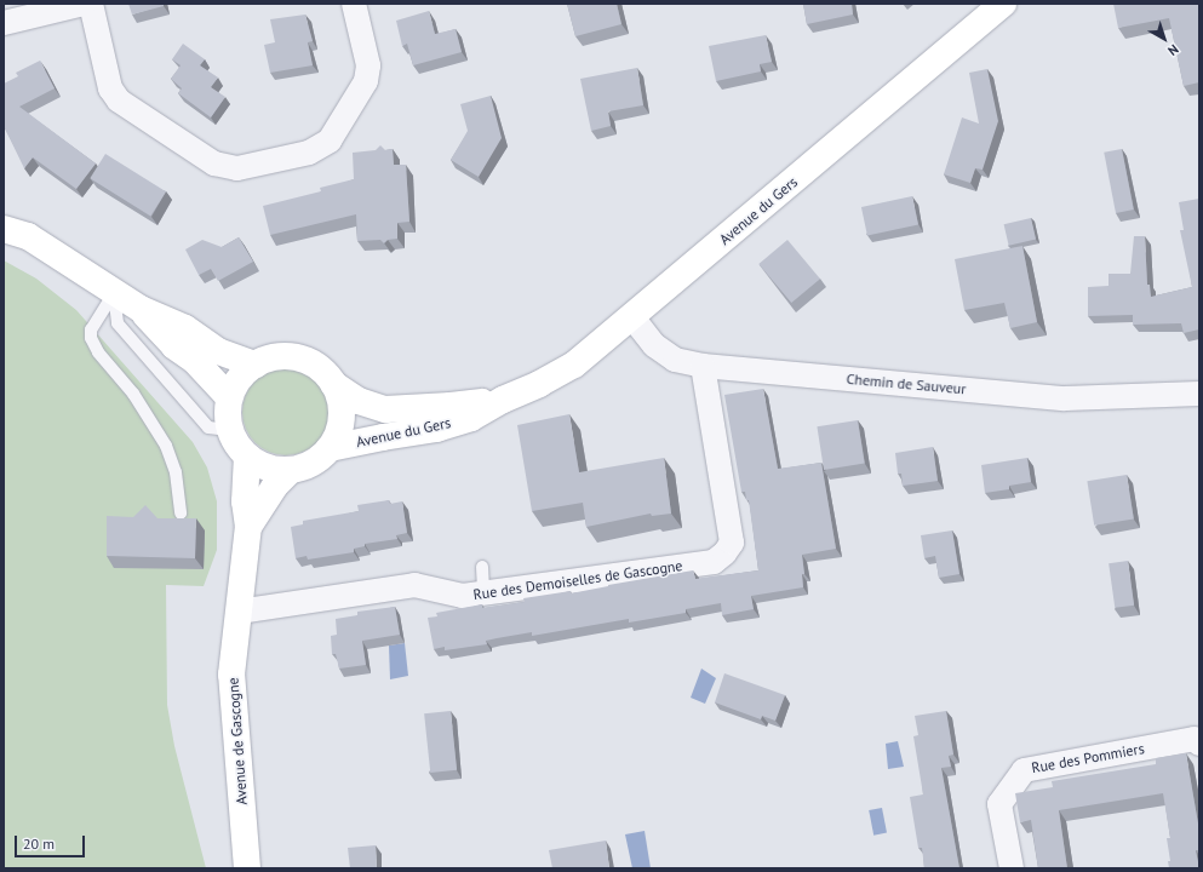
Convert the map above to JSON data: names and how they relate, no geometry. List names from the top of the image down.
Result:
{
  "streets": {
    "main road": ["Avenue du Gers", "Avenue de Gascogne"],
    "street": ["Chemin de Sauveur", "Rue des Demoiselles de Gascogne", "Rue des Pommiers"]
  },
  "crossings": [
    ["Avenue du Gers", "Chemin de Sauveur"],
    ["Avenue du Gers", "Avenue de Gascogne"],
    ["Chemin de Sauveur", "Rue des Demoiselles de Gascogne"],
    ["Rue des Demoiselles de Gascogne", "Avenue de Gascogne"]
  ],
  "scale_bar": "20 m",
  "north": "bottom right"
}
